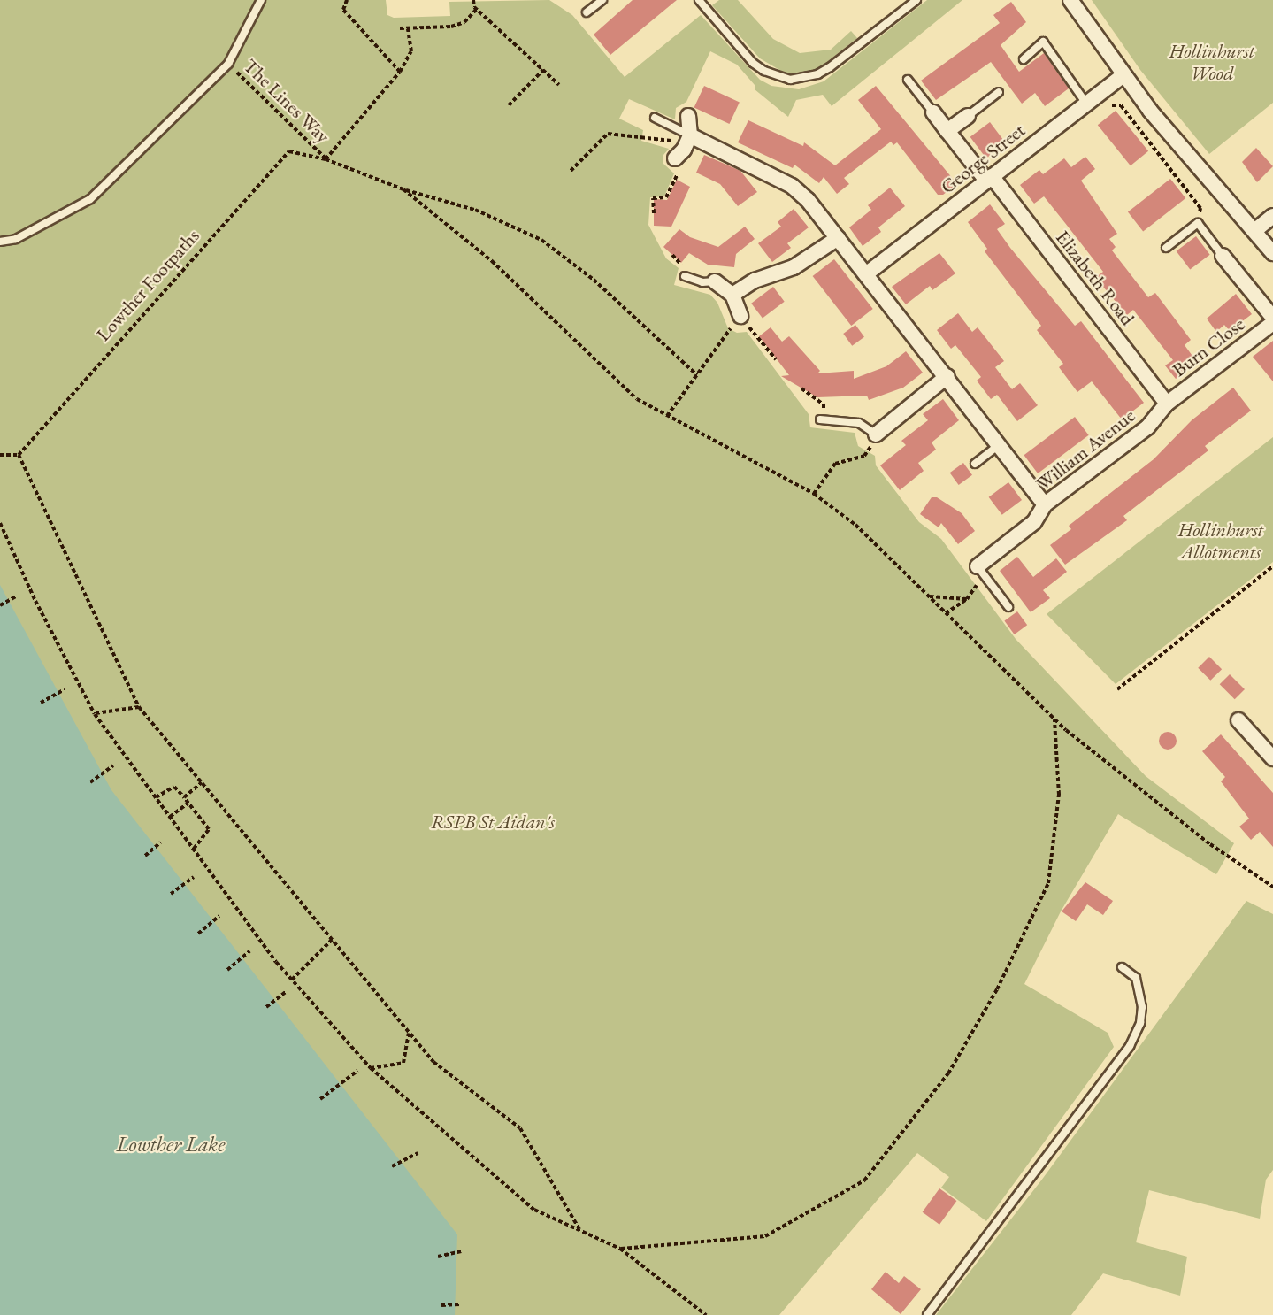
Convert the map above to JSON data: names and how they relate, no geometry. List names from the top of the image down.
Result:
{
  "streets": {
    "street": [
      "George Street",
      "Elizabeth Road",
      "Burn Close",
      "William Avenue"
    ],
    "path": ["The Lines Way", "Lowther Footpaths"]
  },
  "crossings": [
    ["The Lines Way", "Lowther Footpaths"],
    ["George Street", "Elizabeth Road"],
    ["Elizabeth Road", "Burn Close"],
    ["Elizabeth Road", "William Avenue"],
    ["Burn Close", "William Avenue"]
  ],
  "water": ["Lowther Lake"],
  "parks": ["Hollinhurst Wood", "Hollinhurst Allotments", "RSPB St Aidan's"]
}
